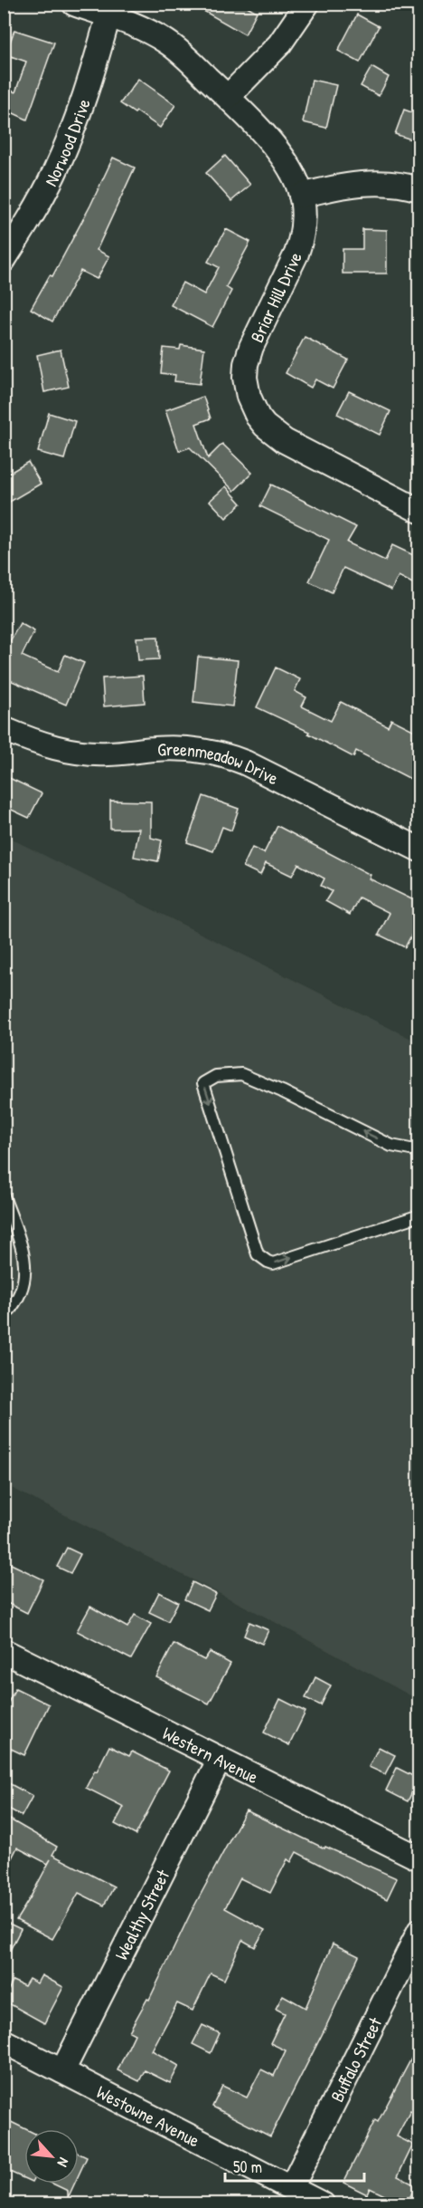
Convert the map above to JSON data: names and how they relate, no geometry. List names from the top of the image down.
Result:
{
  "streets": {
    "street": [
      "Norwood Drive",
      "Briar Hill Drive",
      "Greenmeadow Drive",
      "Western Avenue",
      "Wealthy Street",
      "Buffalo Street",
      "Westowne Avenue"
    ]
  },
  "crossings": [
    ["Norwood Drive", "Briar Hill Drive"],
    ["Western Avenue", "Wealthy Street"],
    ["Wealthy Street", "Westowne Avenue"],
    ["Buffalo Street", "Westowne Avenue"]
  ],
  "scale_bar": "50 m",
  "north": "bottom right"
}
